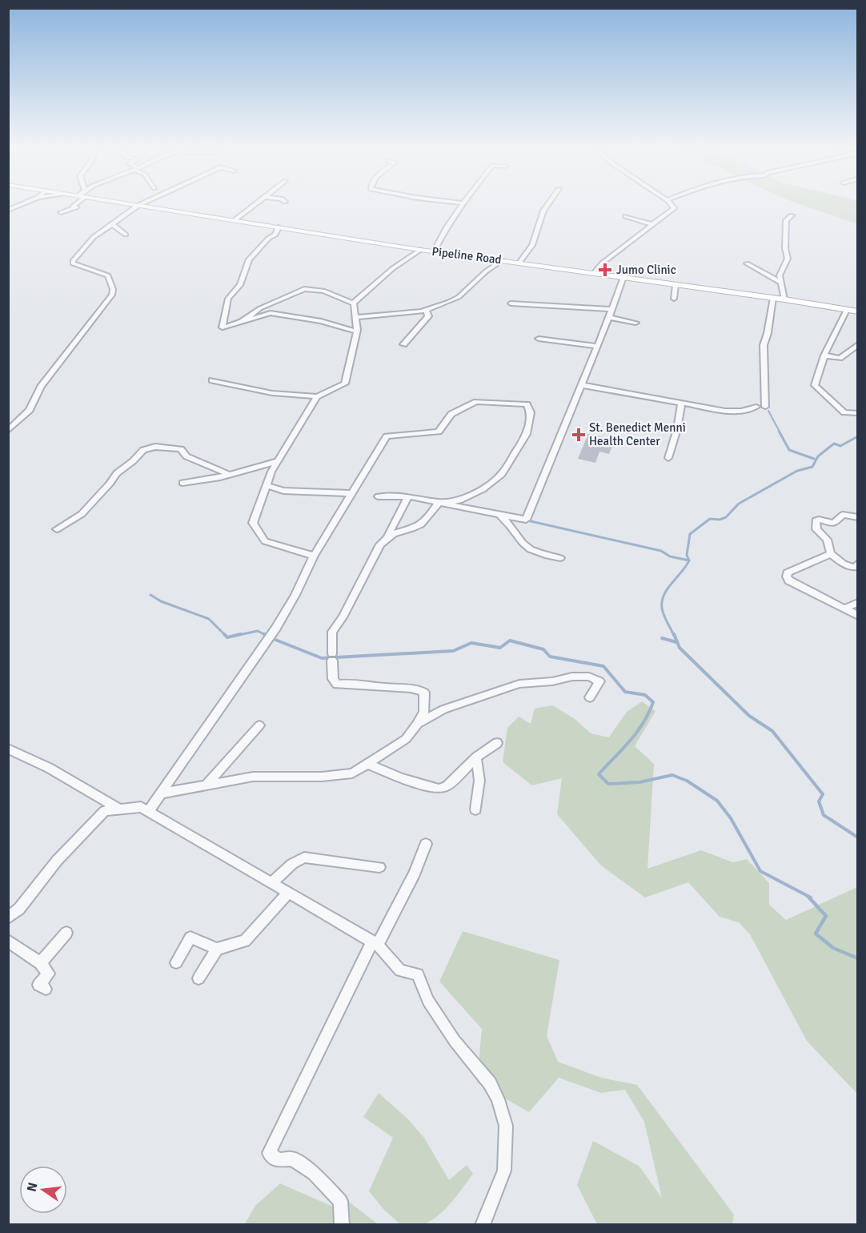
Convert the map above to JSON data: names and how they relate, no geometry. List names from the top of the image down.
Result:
{
  "streets": {
    "street": ["Pipeline Road"]
  },
  "places": {
    "health": ["Jumo Clinic", "St. Benedict Menni Health Center"]
  },
  "north": "left"
}
